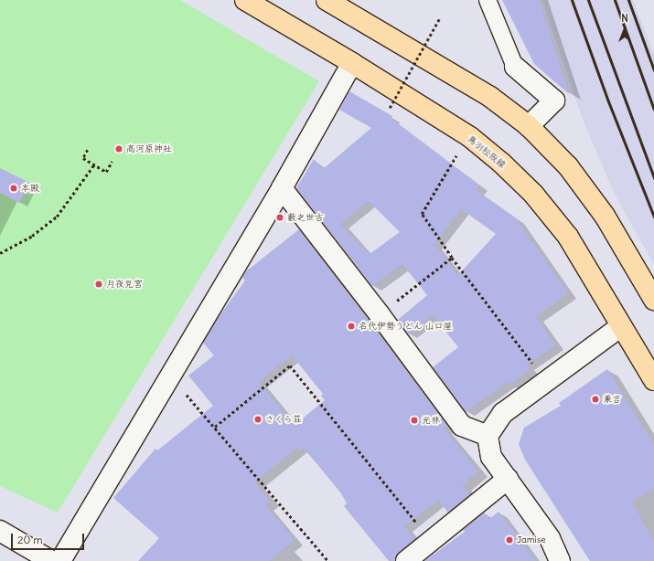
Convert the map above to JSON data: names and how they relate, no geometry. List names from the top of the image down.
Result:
{
  "streets": {
    "main road": ["鳥羽松阪線"]
  },
  "places": [
    "高河原神社",
    "本殿",
    "藪之世古",
    "月夜見宮",
    "名代伊勢うどん 山口屋",
    "兼言",
    "さくら荘",
    "光林",
    "Jamise"
  ],
  "scale_bar": "20 m",
  "north": "top"
}
